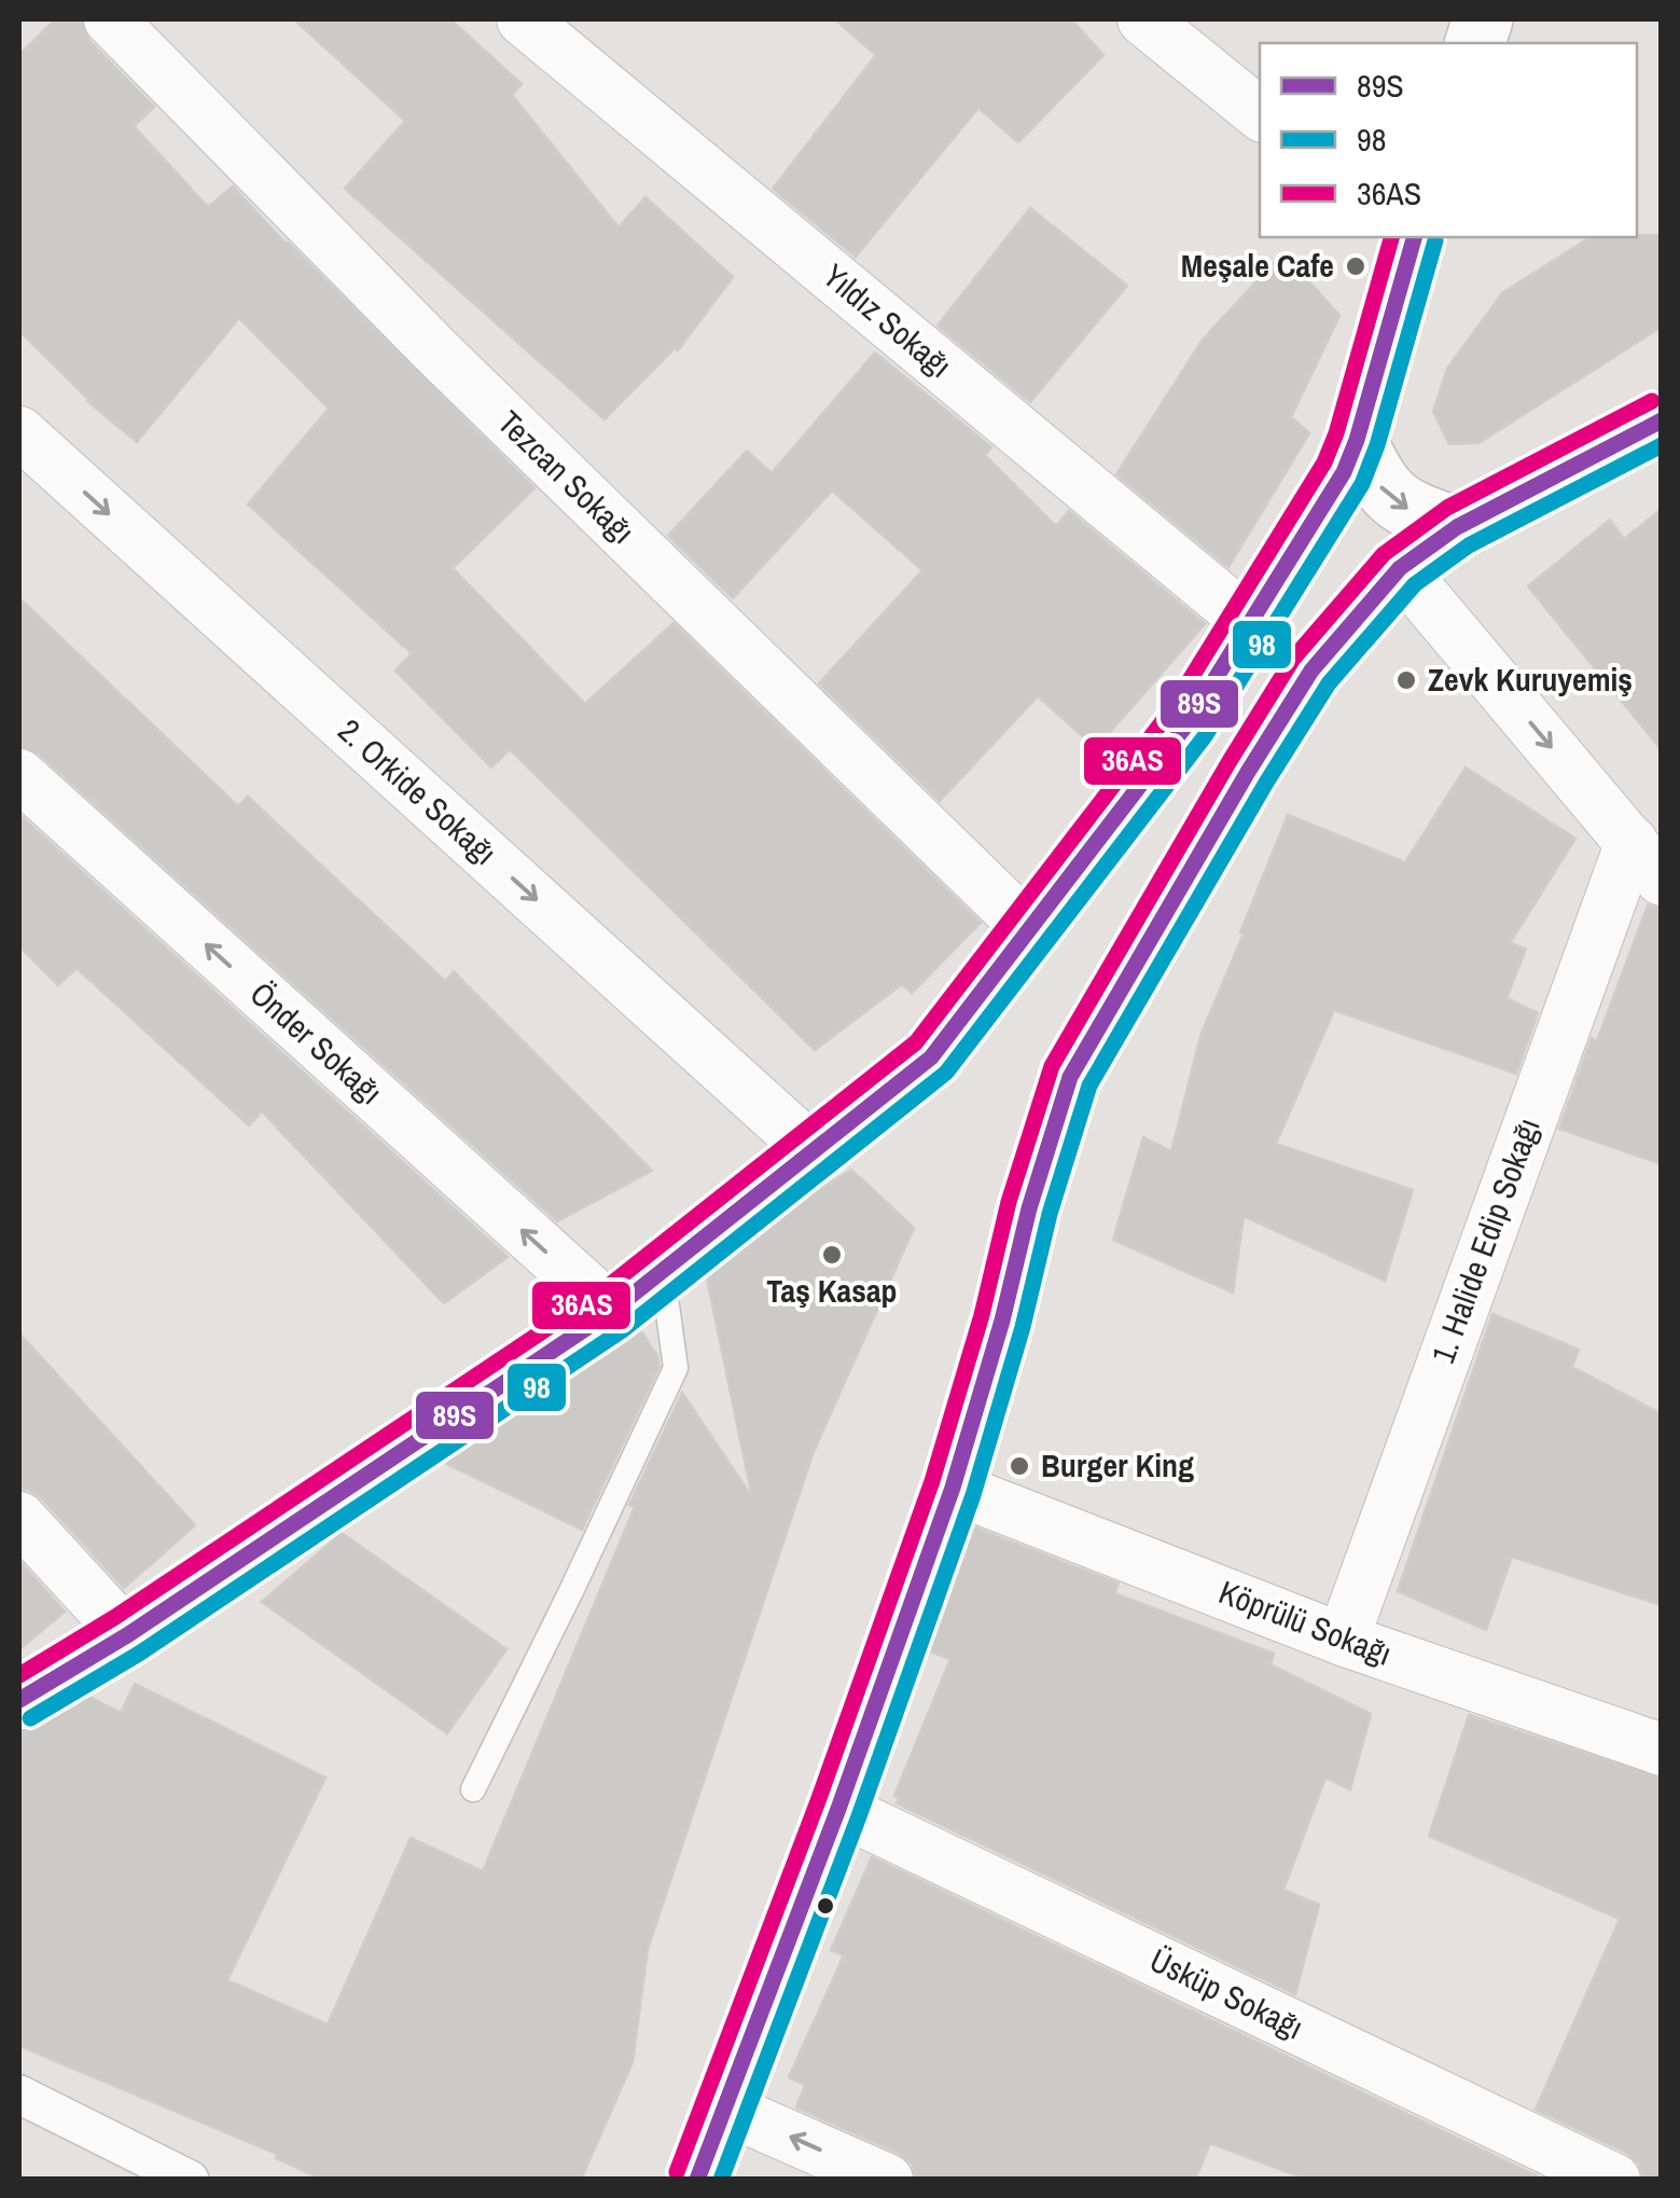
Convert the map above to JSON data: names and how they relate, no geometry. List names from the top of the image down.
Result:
{
  "streets": {
    "street": [
      "Yıldız Sokağı",
      "Tezcan Sokağı",
      "2. Orkide Sokağı",
      "Önder Sokağı",
      "1. Halide Edip Sokağı",
      "Köprülü Sokağı",
      "Üsküp Sokağı"
    ]
  },
  "crossings": [
    ["1. Halide Edip Sokağı", "Köprülü Sokağı"]
  ],
  "one_way": ["2. Orkide Sokağı", "Önder Sokağı"],
  "places": [
    "Meşale Cafe",
    "Zevk Kuruyemiş",
    "Taş Kasap",
    "Burger King"
  ],
  "lines": ["transit line 89S", "transit line 36AS", "transit line 98"],
  "legend": ["89S", "98", "36AS"]
}
